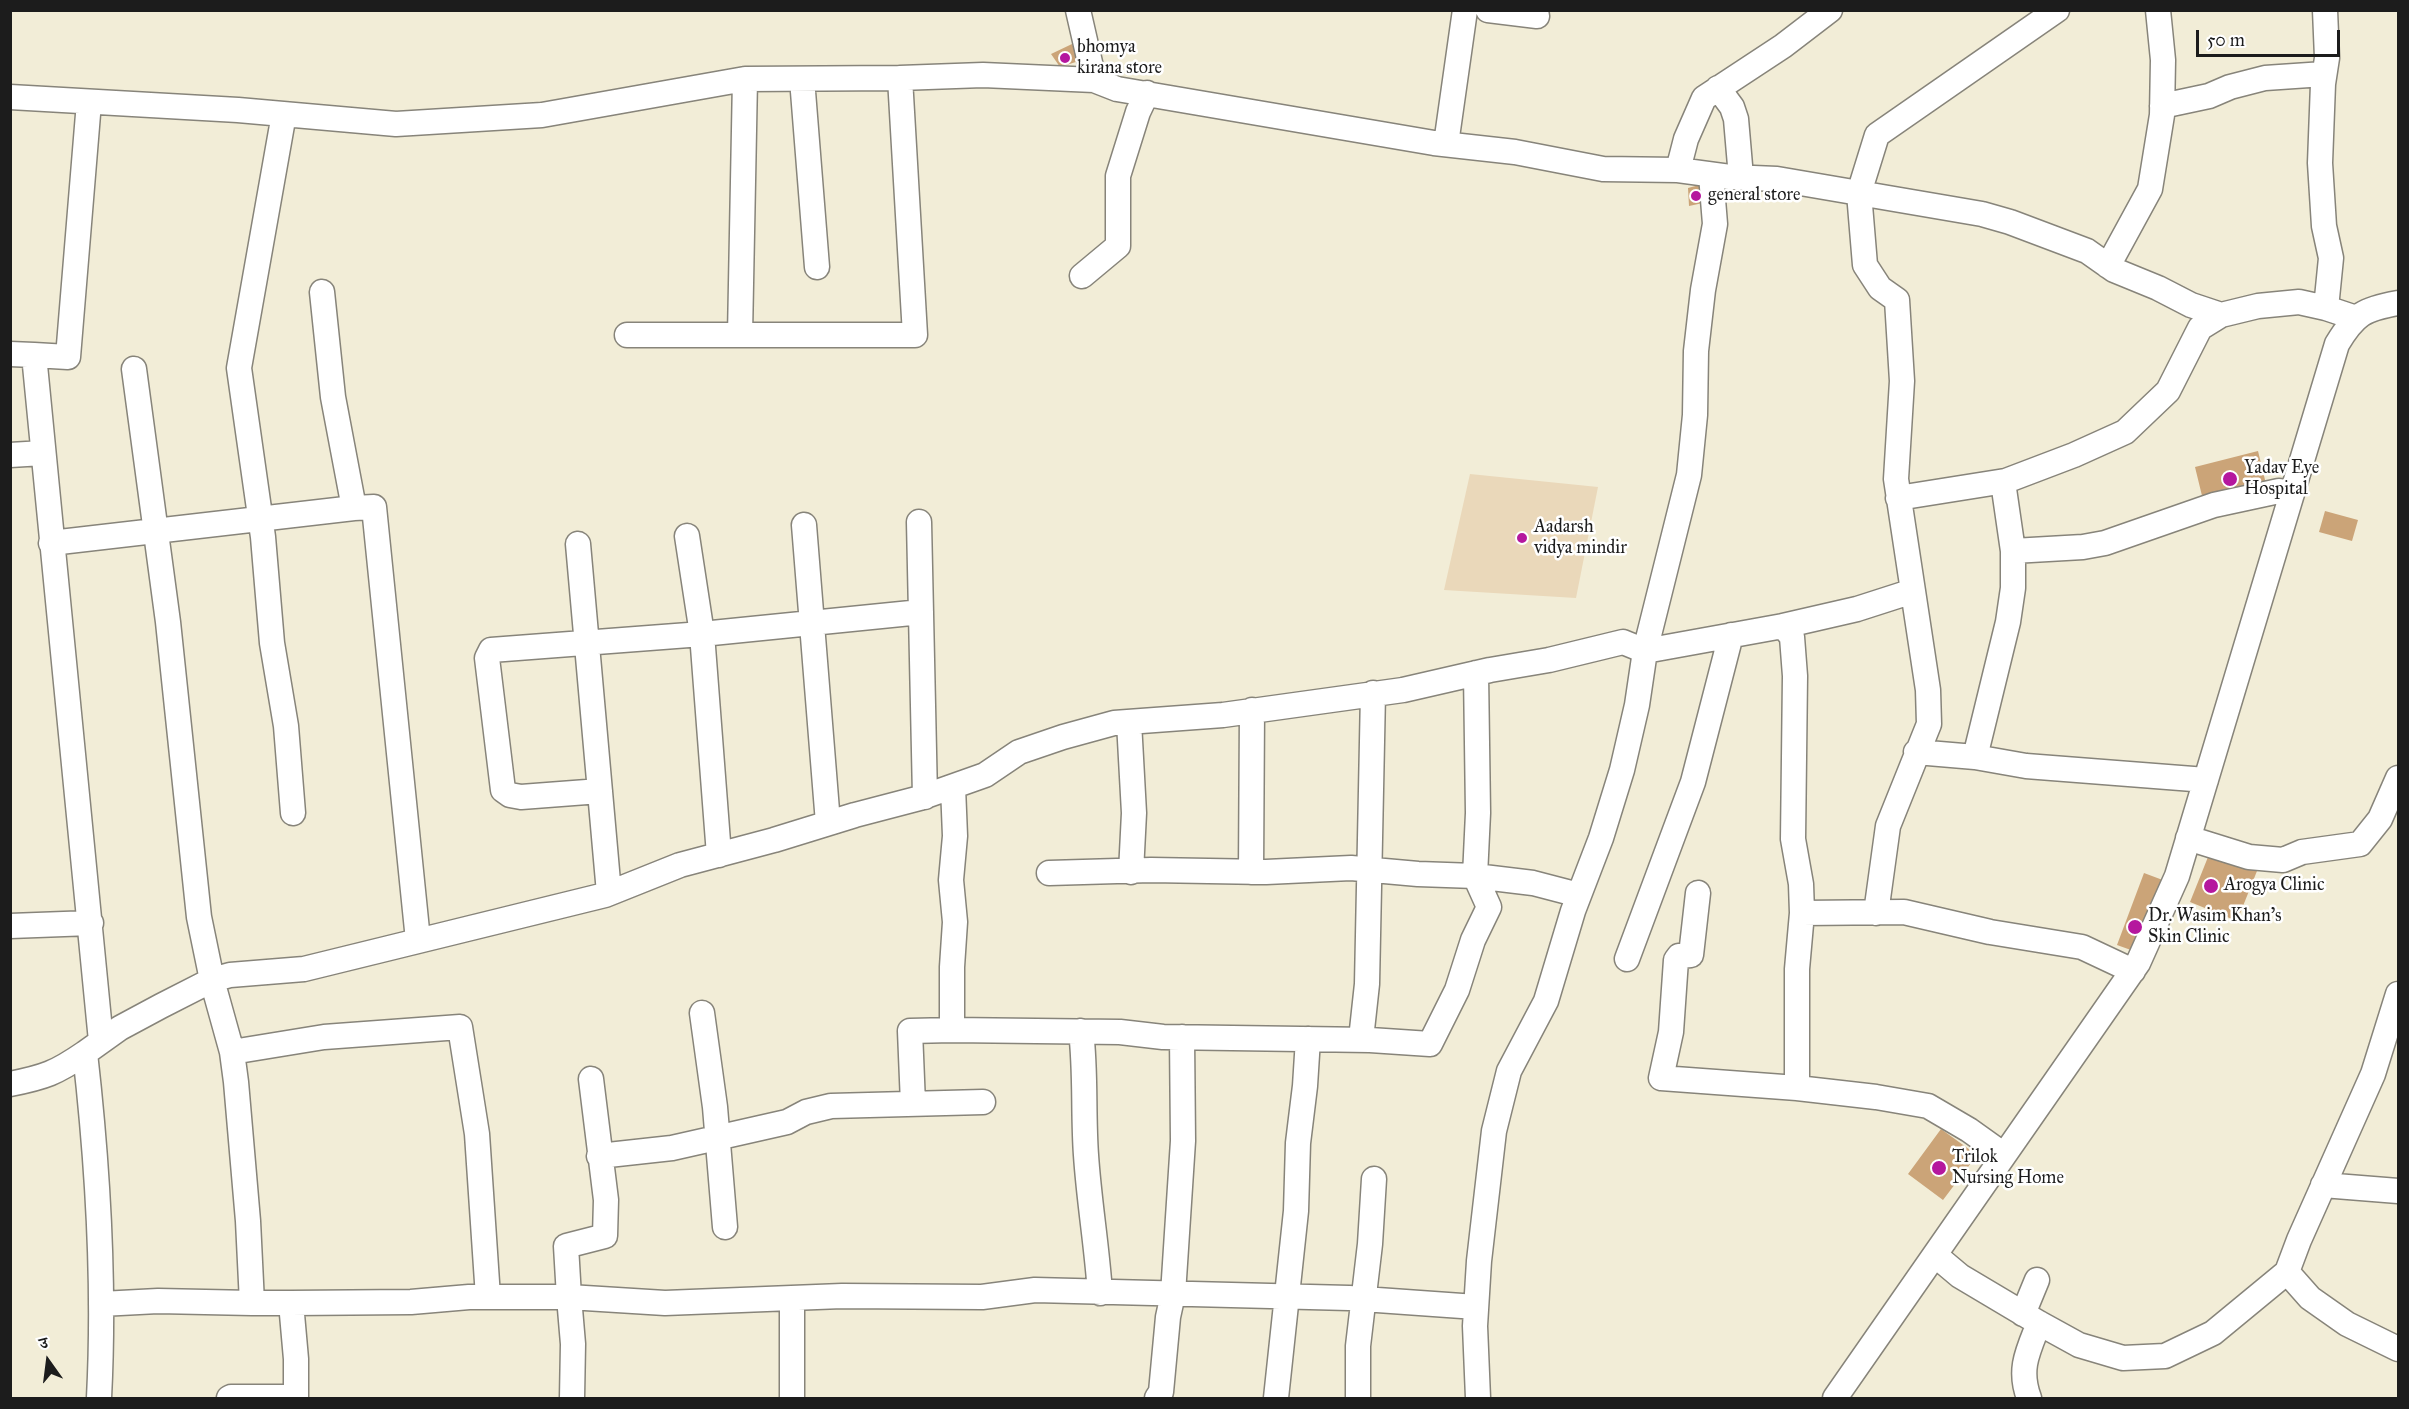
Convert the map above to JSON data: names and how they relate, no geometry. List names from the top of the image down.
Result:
{
  "places": [
    "bhomya kirana store",
    "general store",
    "Yadav Eye Hospital",
    "Aadarsh vidya mindir",
    "Arogya Clinic",
    "Dr. Wasim Khan's Skin Clinic",
    "Trilok Nursing Home"
  ],
  "scale_bar": "50 m",
  "north": "top"
}
